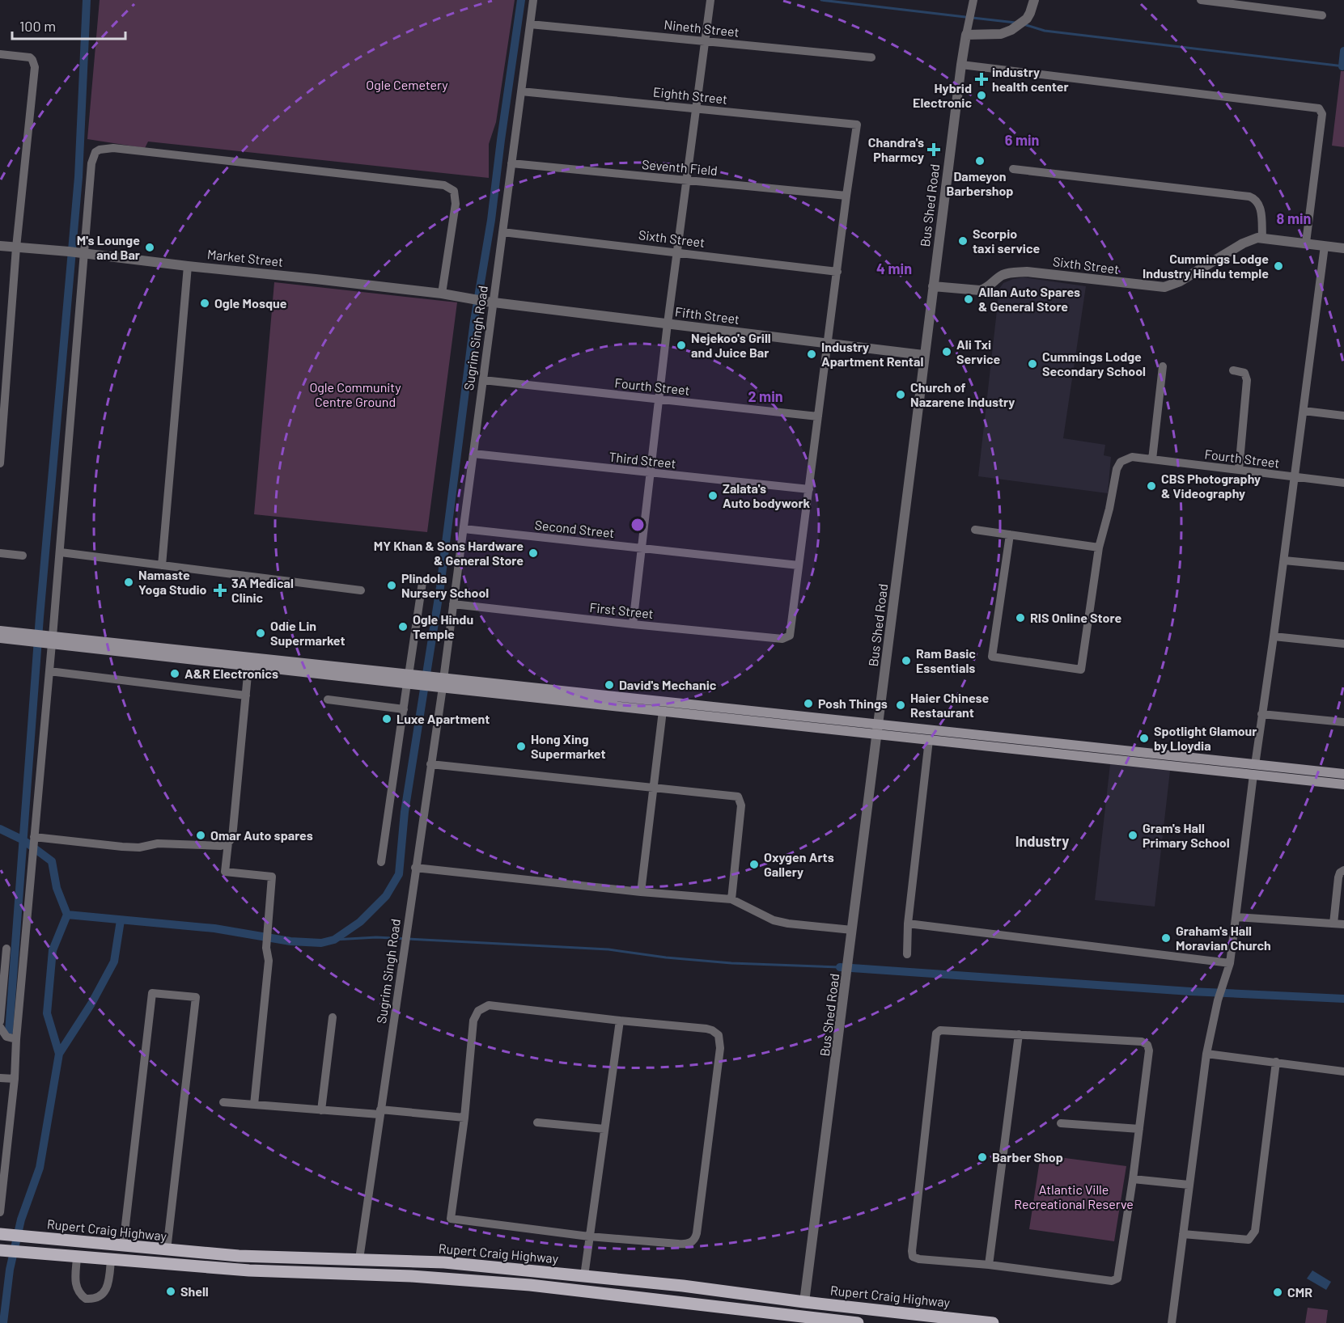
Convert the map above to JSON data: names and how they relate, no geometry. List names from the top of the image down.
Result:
{
  "streets": {
    "main road": ["Rupert Craig Highway"],
    "street": [
      "Nineth Street",
      "Eighth Street",
      "Seventh Field",
      "Bus Shed Road",
      "Sixth Street",
      "Market Street",
      "Fifth Street",
      "Sugrim Singh Road",
      "Fourth Street",
      "Third Street",
      "Second Street",
      "First Street"
    ]
  },
  "crossings": [
    ["Nineth Street", "Sugrim Singh Road"],
    ["Eighth Street", "Seventh Field"],
    ["Eighth Street", "Sugrim Singh Road"],
    ["Seventh Field", "Sugrim Singh Road"],
    ["Bus Shed Road", "Sixth Street"],
    ["Bus Shed Road", "Fifth Street"],
    ["Bus Shed Road", "Rupert Craig Highway"],
    ["Sixth Street", "Sugrim Singh Road"],
    ["Market Street", "Fifth Street"],
    ["Market Street", "Sugrim Singh Road"],
    ["Fifth Street", "Sugrim Singh Road"],
    ["Sugrim Singh Road", "Fourth Street"],
    ["Sugrim Singh Road", "Third Street"],
    ["Sugrim Singh Road", "Second Street"],
    ["Sugrim Singh Road", "First Street"],
    ["Sugrim Singh Road", "Rupert Craig Highway"],
    ["Second Street", "First Street"]
  ],
  "districts": ["Industry"],
  "parks": ["Ogle Cemetery", "Ogle Community Centre Ground", "Atlantic Ville Recreational Reserve"],
  "places": {
    "health": ["industry health center", "Chandra's Pharmcy", "3A Medical Clinic"],
    "other": [
      "Hybrid Electronic",
      "Dameyon Barbershop",
      "Scorpio taxi service",
      "M's Lounge and Bar",
      "Cummings Lodge Industry Hindu temple",
      "Allan Auto Spares & General Store",
      "Ogle Mosque",
      "Nejekoo's Grill and Juice Bar",
      "Ali Txi Service",
      "Industry Apartment Rental",
      "Cummings Lodge Secondary School",
      "Church of Nazarene Industry",
      "CBS Photography & Videography",
      "Zalata's Auto bodywork",
      "MY Khan & Sons Hardware & General Store",
      "Namaste Yoga Studio",
      "Plindola Nursery School",
      "RIS Online Store",
      "Ogle Hindu Temple",
      "Odie Lin Supermarket",
      "Ram Basic Essentials",
      "A&R Electronics",
      "David's Mechanic",
      "Posh Things",
      "Haier Chinese Restaurant",
      "Luxe Apartment",
      "Spotlight Glamour by Lloydia",
      "Hong Xing Supermarket",
      "Omar Auto spares",
      "Gram's Hall Primary School",
      "Oxygen Arts Gallery",
      "Graham's Hall Moravian Church",
      "Barber Shop",
      "Shell",
      "CMR"
    ]
  },
  "scale_bar": "100 m",
  "rings": [
    "6 min",
    "8 min",
    "4 min",
    "2 min"
  ]
}
